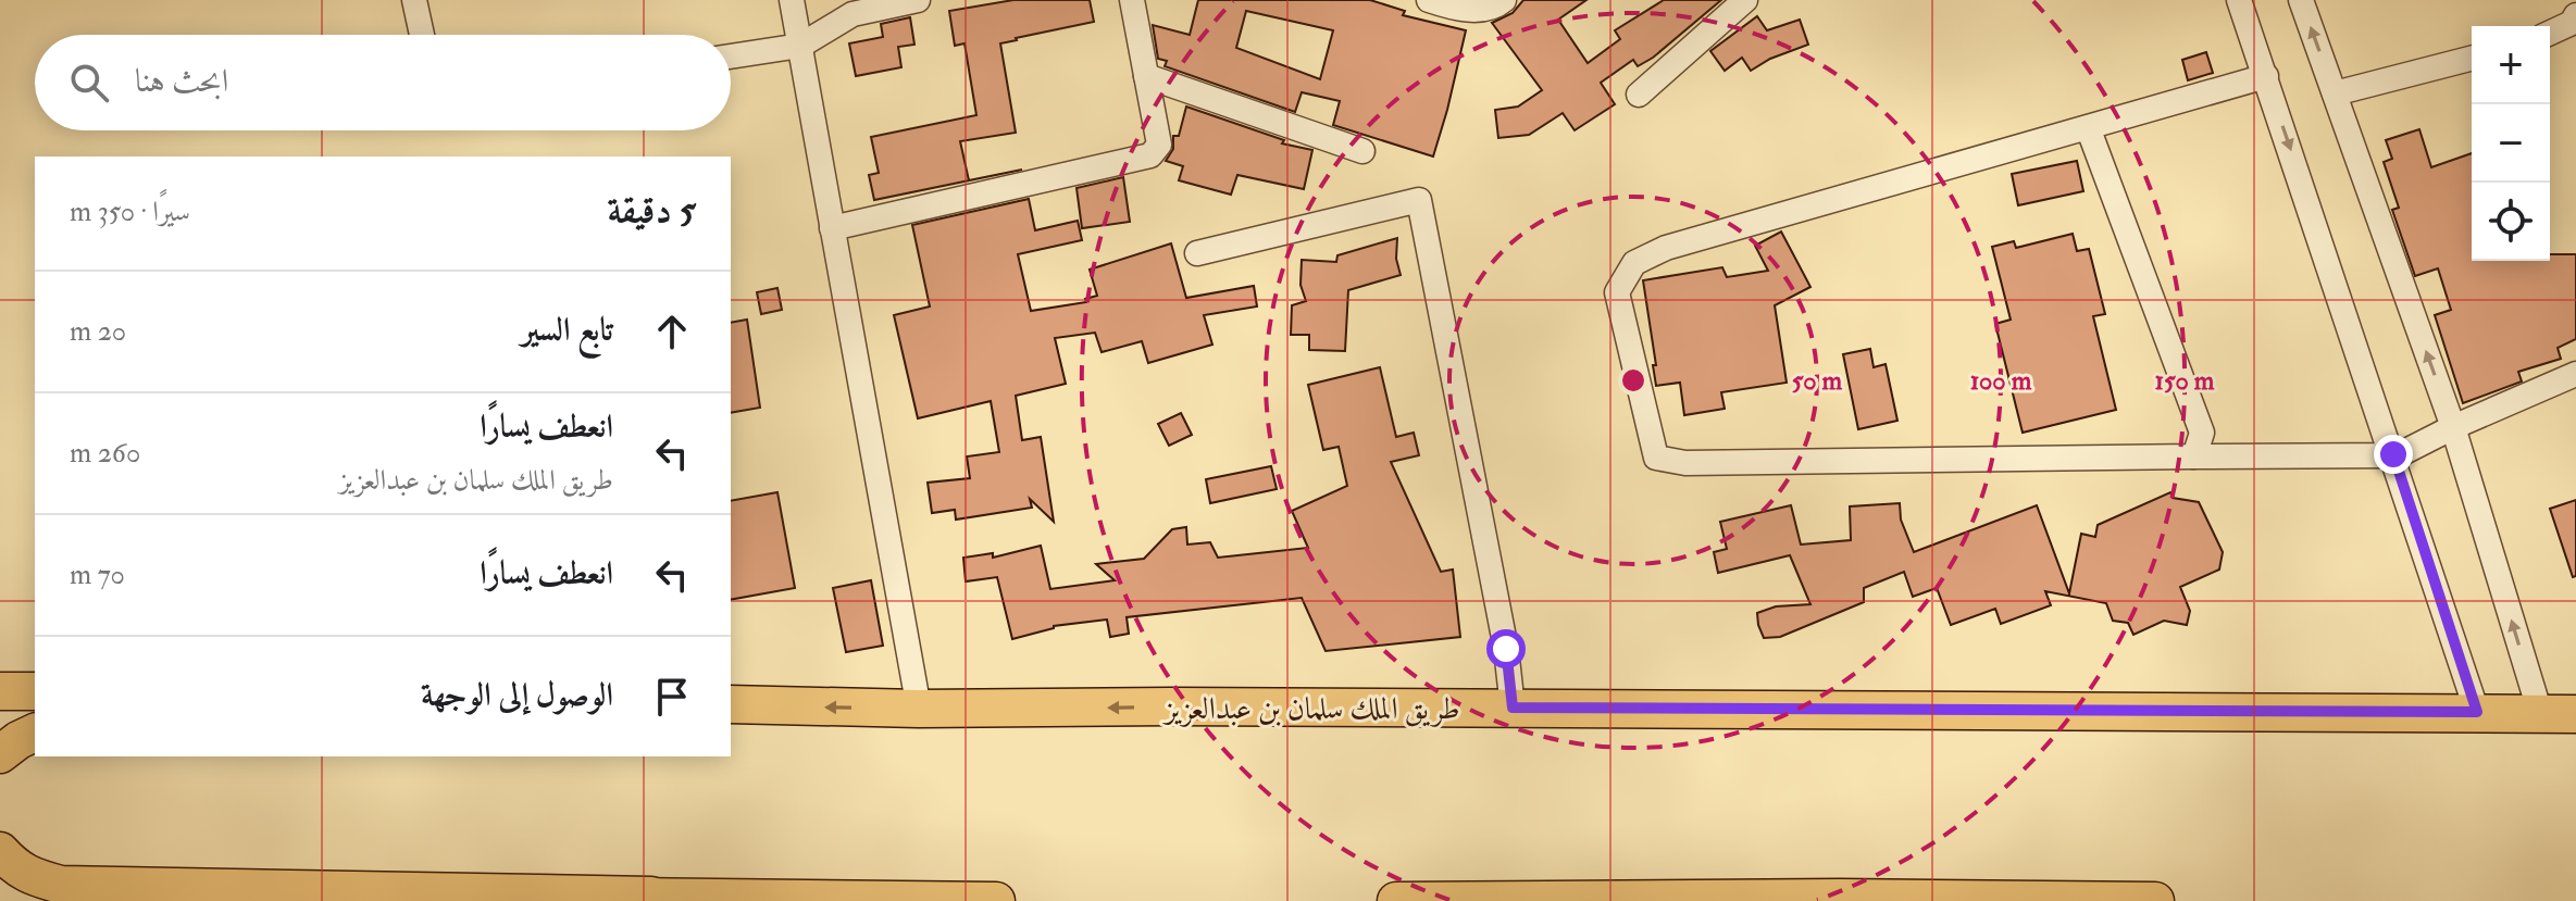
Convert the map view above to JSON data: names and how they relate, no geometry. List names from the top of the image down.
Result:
{
  "streets": {
    "main road": ["طريق الملك سلمان بن عبدالعزيز"]
  },
  "page": {
    "map_buttons": ["+", "−"],
    "search": "ابحث هنا",
    "heading": ["5 دقيقة", "سيرًا · 350 m"],
    "list": [
      ["تابع السير", "20 m"],
      ["انعطف يسارًا", "طريق الملك سلمان بن عبدالعزيز", "260 m"],
      ["انعطف يسارًا", "70 m"],
      "الوصول إلى الوجهة"
    ]
  },
  "rings": ["50 m", "100 m", "150 m"]
}
